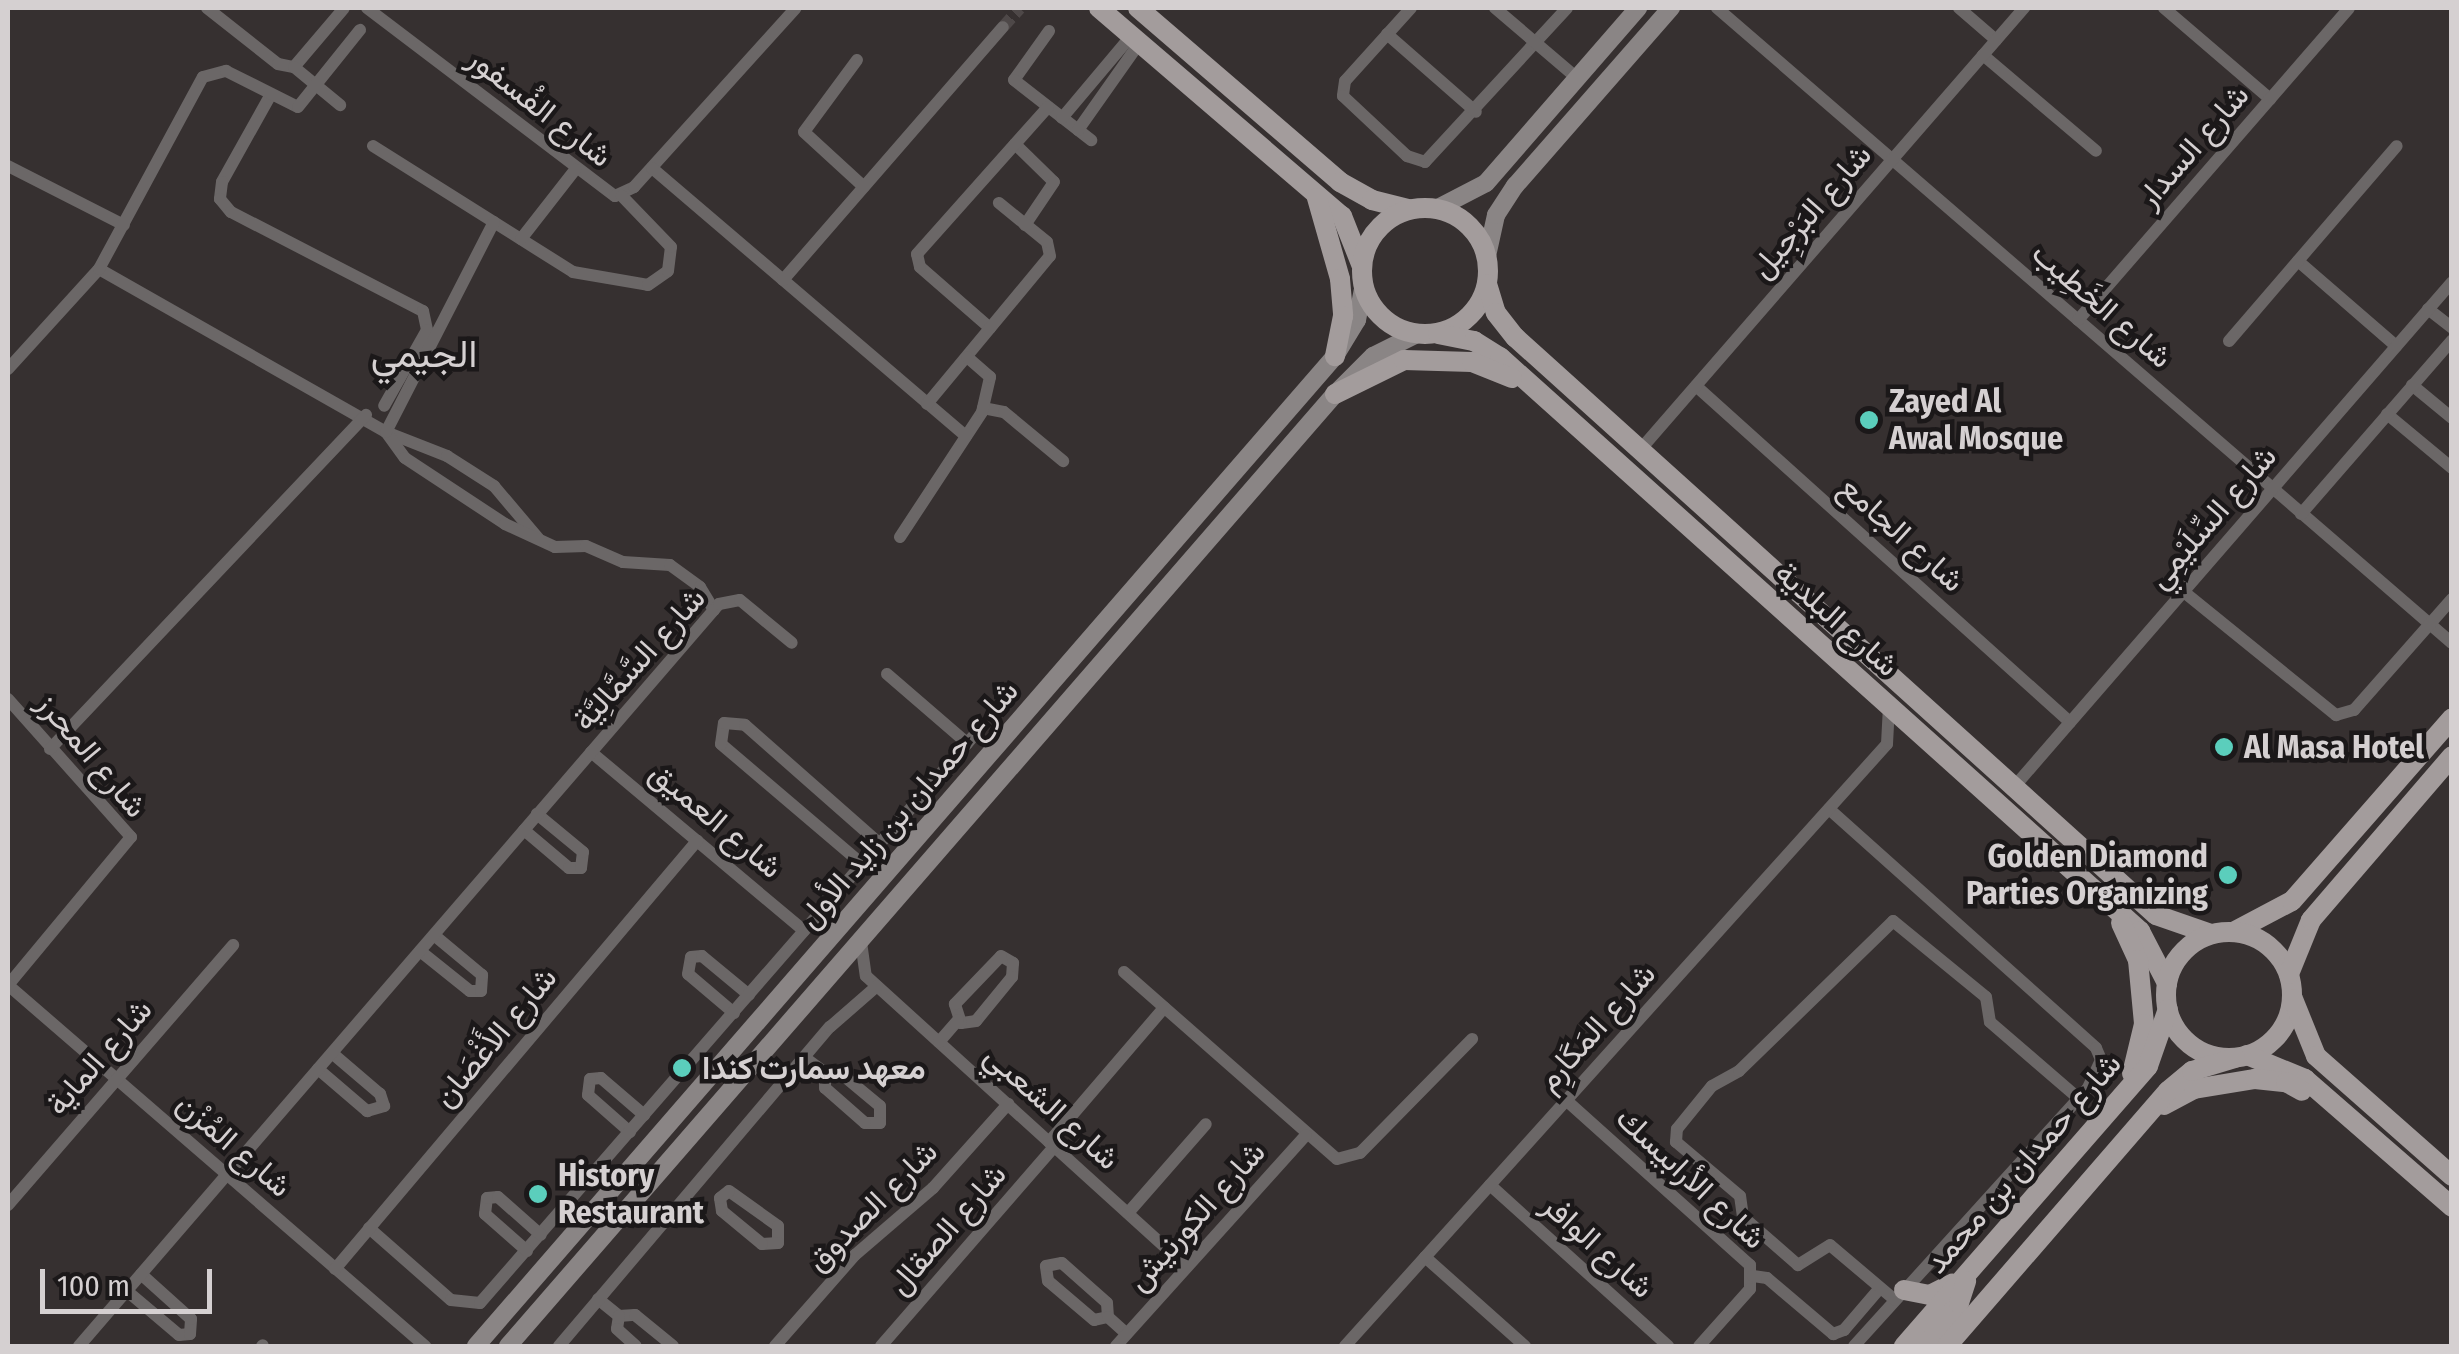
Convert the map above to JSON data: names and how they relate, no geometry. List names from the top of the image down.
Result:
{
  "streets": {
    "main road": ["شارع البلدية", "شارع حمدان بن زايد الأول", "شارع حمدان بن محمد"],
    "street": [
      "شارع الفُسفور",
      "شارع السدار",
      "شارع البَرْجِيل",
      "شارع الخَطِيب",
      "شارع السِّلَيْمِي",
      "شارع الجامع",
      "شارع السَّمَّالِيَّة",
      "شارع المحرز",
      "شارع العميق",
      "شارع المَكَارِم",
      "شارع الأَغْصَان",
      "شارع الماية",
      "شارع الشعبي",
      "شارع المُزْن",
      "شارع الأرابيسك",
      "شارع الصدوق",
      "شارع الكورنيش",
      "شارع الصقال",
      "شارع الوافر"
    ]
  },
  "crossings": [
    ["شارع السدار", "شارع الخَطِيب"],
    ["شارع البَرْجِيل", "شارع الخَطِيب"],
    ["شارع البَرْجِيل", "شارع الجامع"],
    ["شارع البَرْجِيل", "شارع البلدية"],
    ["شارع الخَطِيب", "شارع السِّلَيْمِي"],
    ["شارع السِّلَيْمِي", "شارع الجامع"],
    ["شارع السِّلَيْمِي", "شارع البلدية"],
    ["شارع البلدية", "شارع حمدان بن زايد الأول"],
    ["شارع البلدية", "شارع حمدان بن محمد"],
    ["شارع السَّمَّالِيَّة", "شارع العميق"],
    ["شارع السَّمَّالِيَّة", "شارع المُزْن"],
    ["شارع المحرز", "شارع المُزْن"],
    ["شارع العميق", "شارع الأَغْصَان"],
    ["شارع المَكَارِم", "شارع الأرابيسك"],
    ["شارع المَكَارِم", "شارع الوافر"],
    ["شارع الأَغْصَان", "شارع المُزْن"],
    ["شارع الماية", "شارع المُزْن"],
    ["شارع الشعبي", "شارع الصدوق"],
    ["شارع الشعبي", "شارع الكورنيش"],
    ["شارع الشعبي", "شارع الصقال"]
  ],
  "districts": ["الجيمي"],
  "places": [
    "Zayed Al Awal Mosque",
    "Al Masa Hotel",
    "Golden Diamond Parties Organizing",
    "معهد سمارت كندا",
    "History Restaurant"
  ],
  "scale_bar": "100 m"
}
